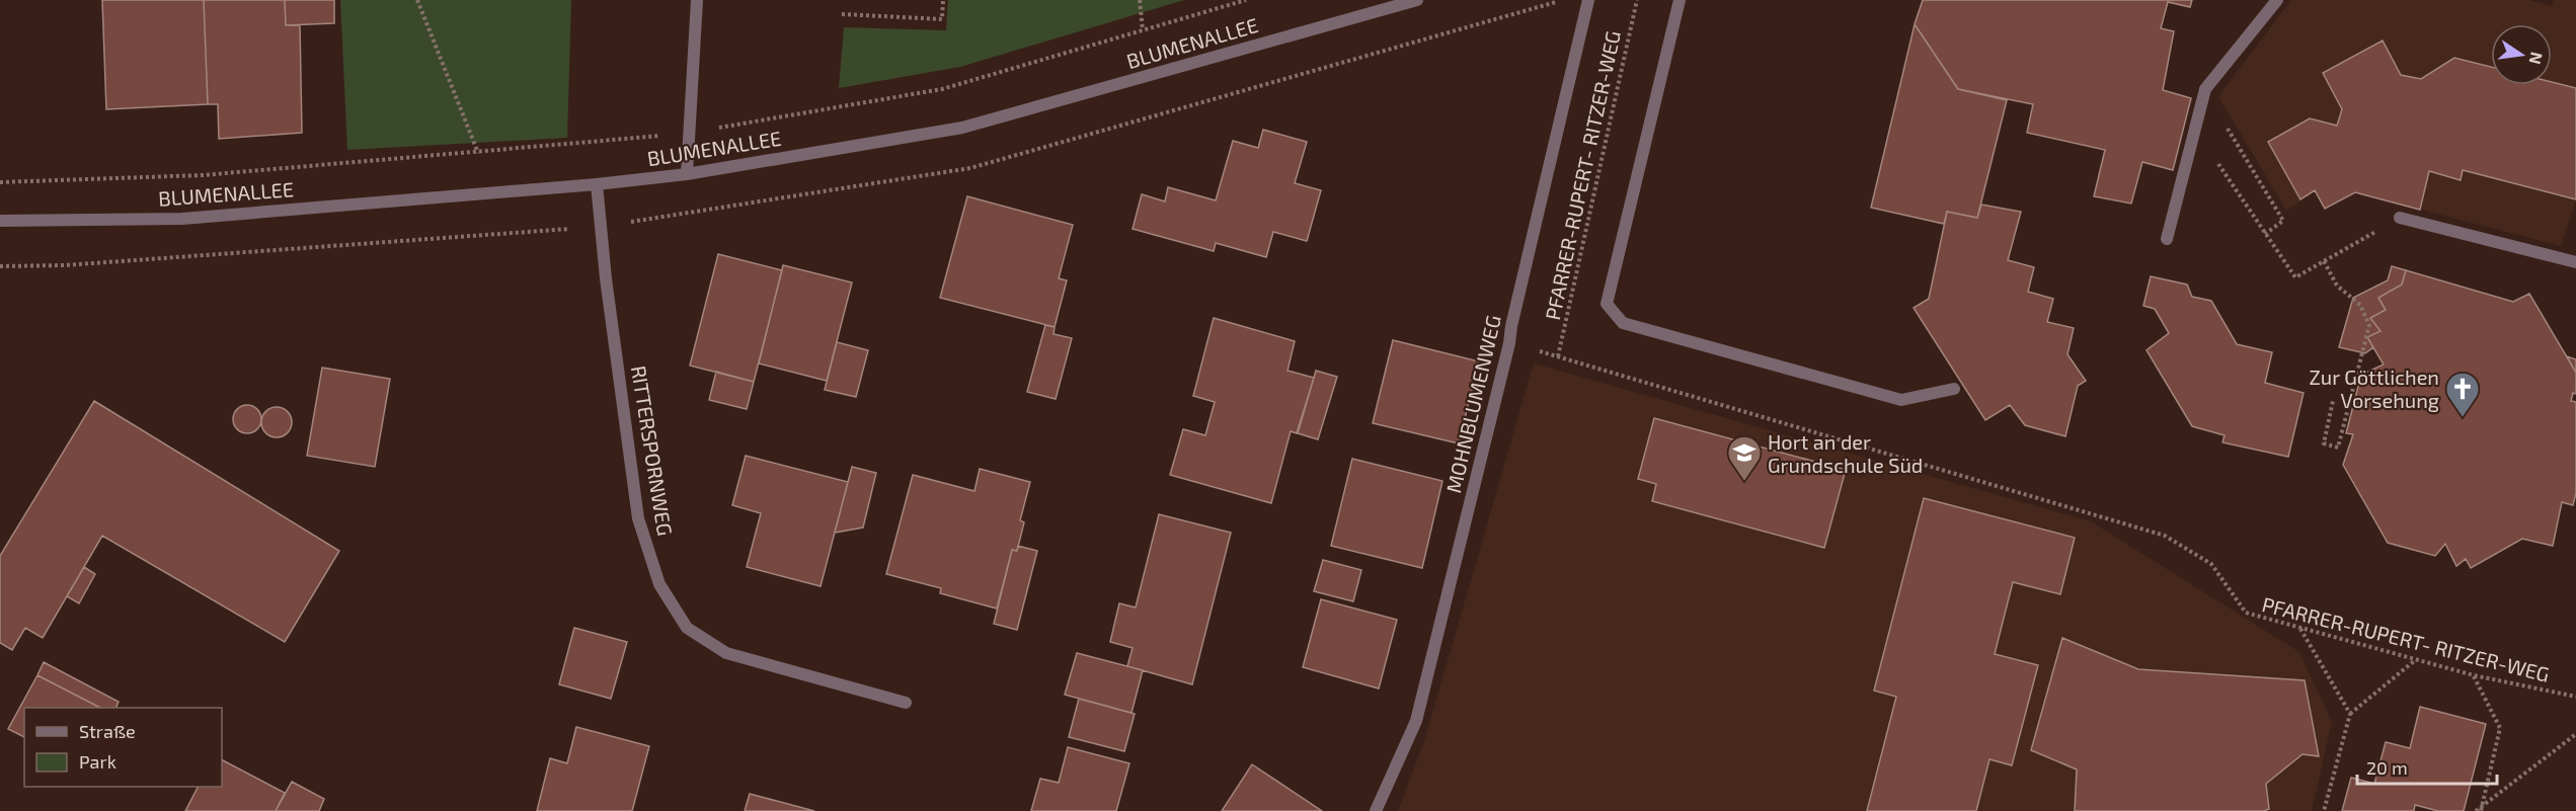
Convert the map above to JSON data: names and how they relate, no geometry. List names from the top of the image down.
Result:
{
  "streets": {
    "street": ["BLUMENALLEE", "MOHNBLUMENWEG", "RITTERSPORNWEG"],
    "path": ["PFARRER-RUPERT- RITZER-WEG"]
  },
  "crossings": [
    ["BLUMENALLEE", "RITTERSPORNWEG"],
    ["PFARRER-RUPERT- RITZER-WEG", "MOHNBLUMENWEG"]
  ],
  "places": {
    "church": ["Zur Göttlichen Vorsehung"],
    "school or university": ["Hort an der Grundschule Süd"]
  },
  "legend": ["Straße", "Park"],
  "scale_bar": "20 m",
  "north": "right"
}
